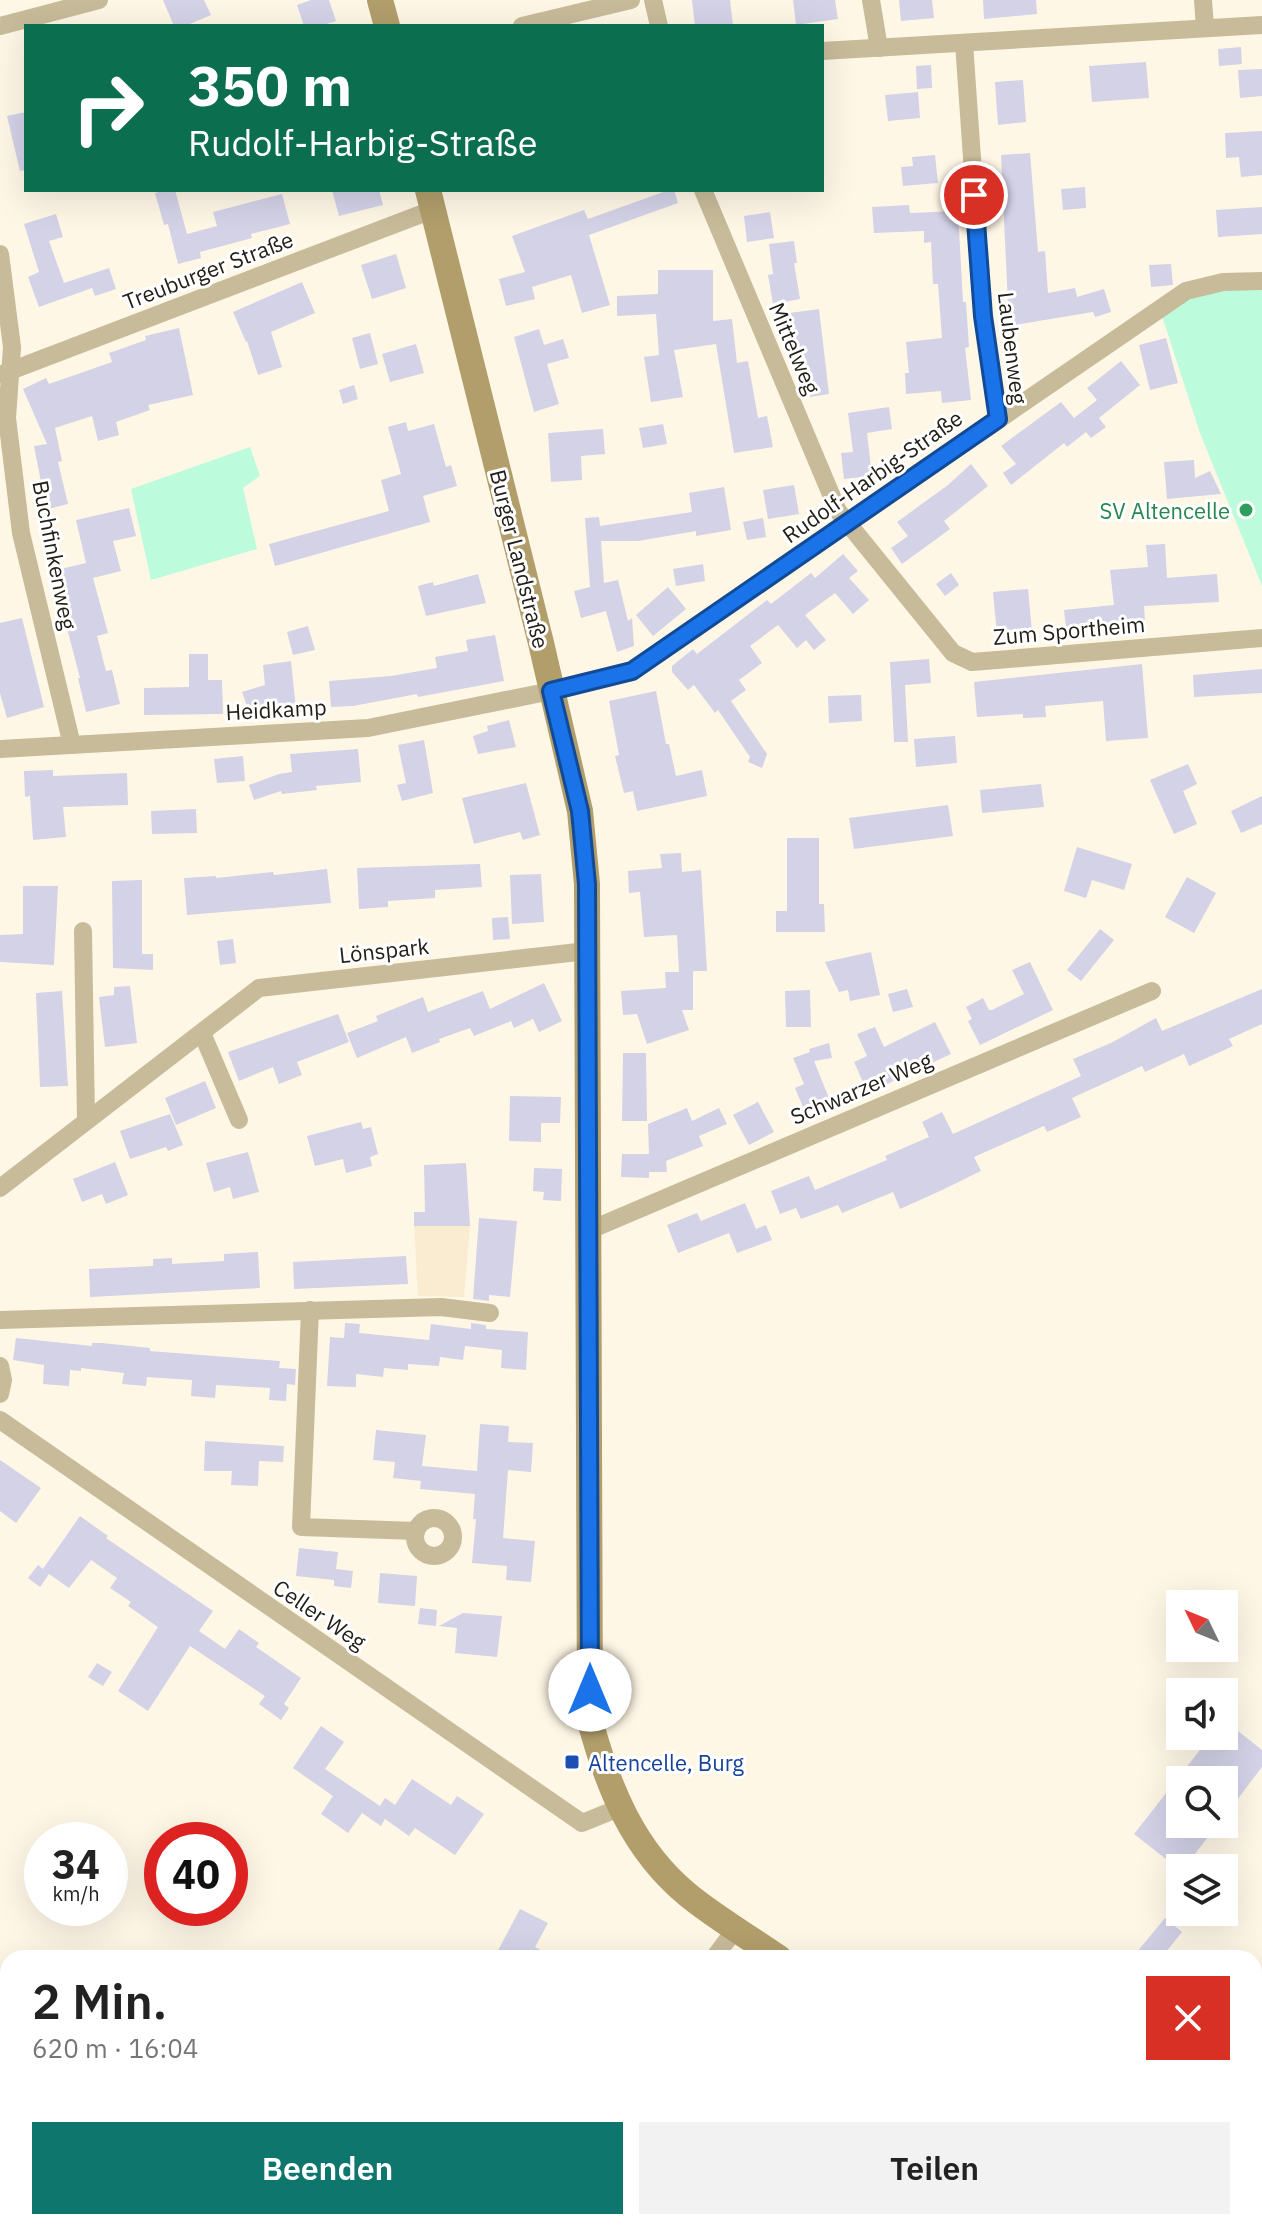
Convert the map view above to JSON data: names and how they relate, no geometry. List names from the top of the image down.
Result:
{
  "streets": {
    "street": [
      "Treuburger Straße",
      "Mittelweg",
      "Laubenweg",
      "Rudolf-Harbig-Straße",
      "Buchfinkenweg",
      "Burger Landstraße",
      "Zum Sportheim",
      "Heidkamp",
      "Lönspark",
      "Schwarzer Weg",
      "Celler Weg"
    ]
  },
  "crossings": [
    ["Treuburger Straße", "Buchfinkenweg"],
    ["Treuburger Straße", "Burger Landstraße"],
    ["Mittelweg", "Rudolf-Harbig-Straße"],
    ["Mittelweg", "Zum Sportheim"],
    ["Laubenweg", "Rudolf-Harbig-Straße"],
    ["Rudolf-Harbig-Straße", "Burger Landstraße"],
    ["Rudolf-Harbig-Straße", "Zum Sportheim"],
    ["Rudolf-Harbig-Straße", "Heidkamp"],
    ["Buchfinkenweg", "Heidkamp"],
    ["Burger Landstraße", "Heidkamp"],
    ["Burger Landstraße", "Lönspark"],
    ["Burger Landstraße", "Schwarzer Weg"],
    ["Burger Landstraße", "Celler Weg"]
  ],
  "places": {
    "other": ["SV Altencelle"],
    "transit": ["Altencelle, Burg"]
  },
  "north": "top left",
  "page": {
    "turn": ["350 m", "Rudolf-Harbig-Straße"],
    "speed": "34 km/h",
    "limit": "40",
    "heading": ["2 Min.", "620 m · 16:04"],
    "buttons": ["Beenden", "Teilen"]
  }
}
